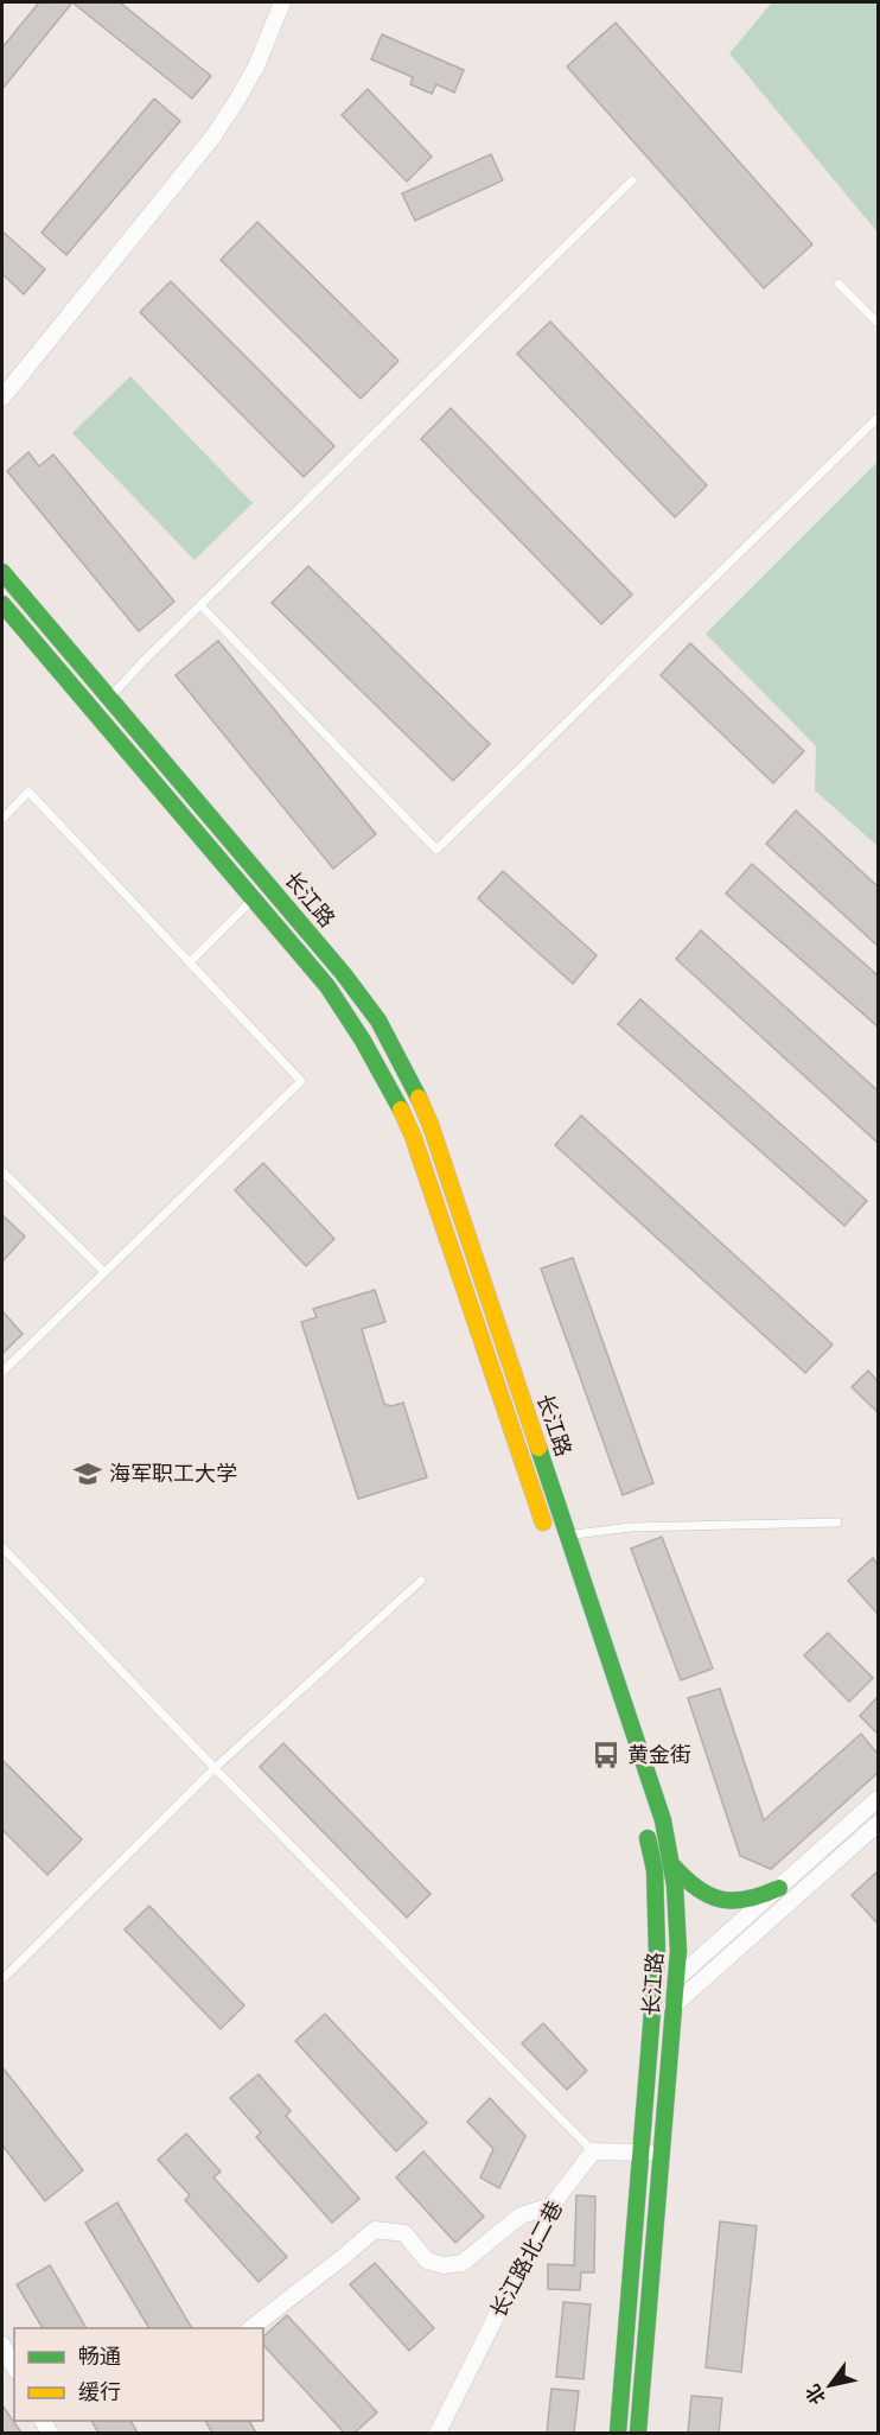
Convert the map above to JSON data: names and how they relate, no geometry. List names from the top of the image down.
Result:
{
  "streets": {
    "highway": ["长江路"],
    "street": ["长江路北二巷"]
  },
  "places": {
    "school or university": ["海军职工大学"],
    "bus stop": ["黄金街"]
  },
  "legend": ["畅通", "缓行"],
  "north": "bottom left"
}
